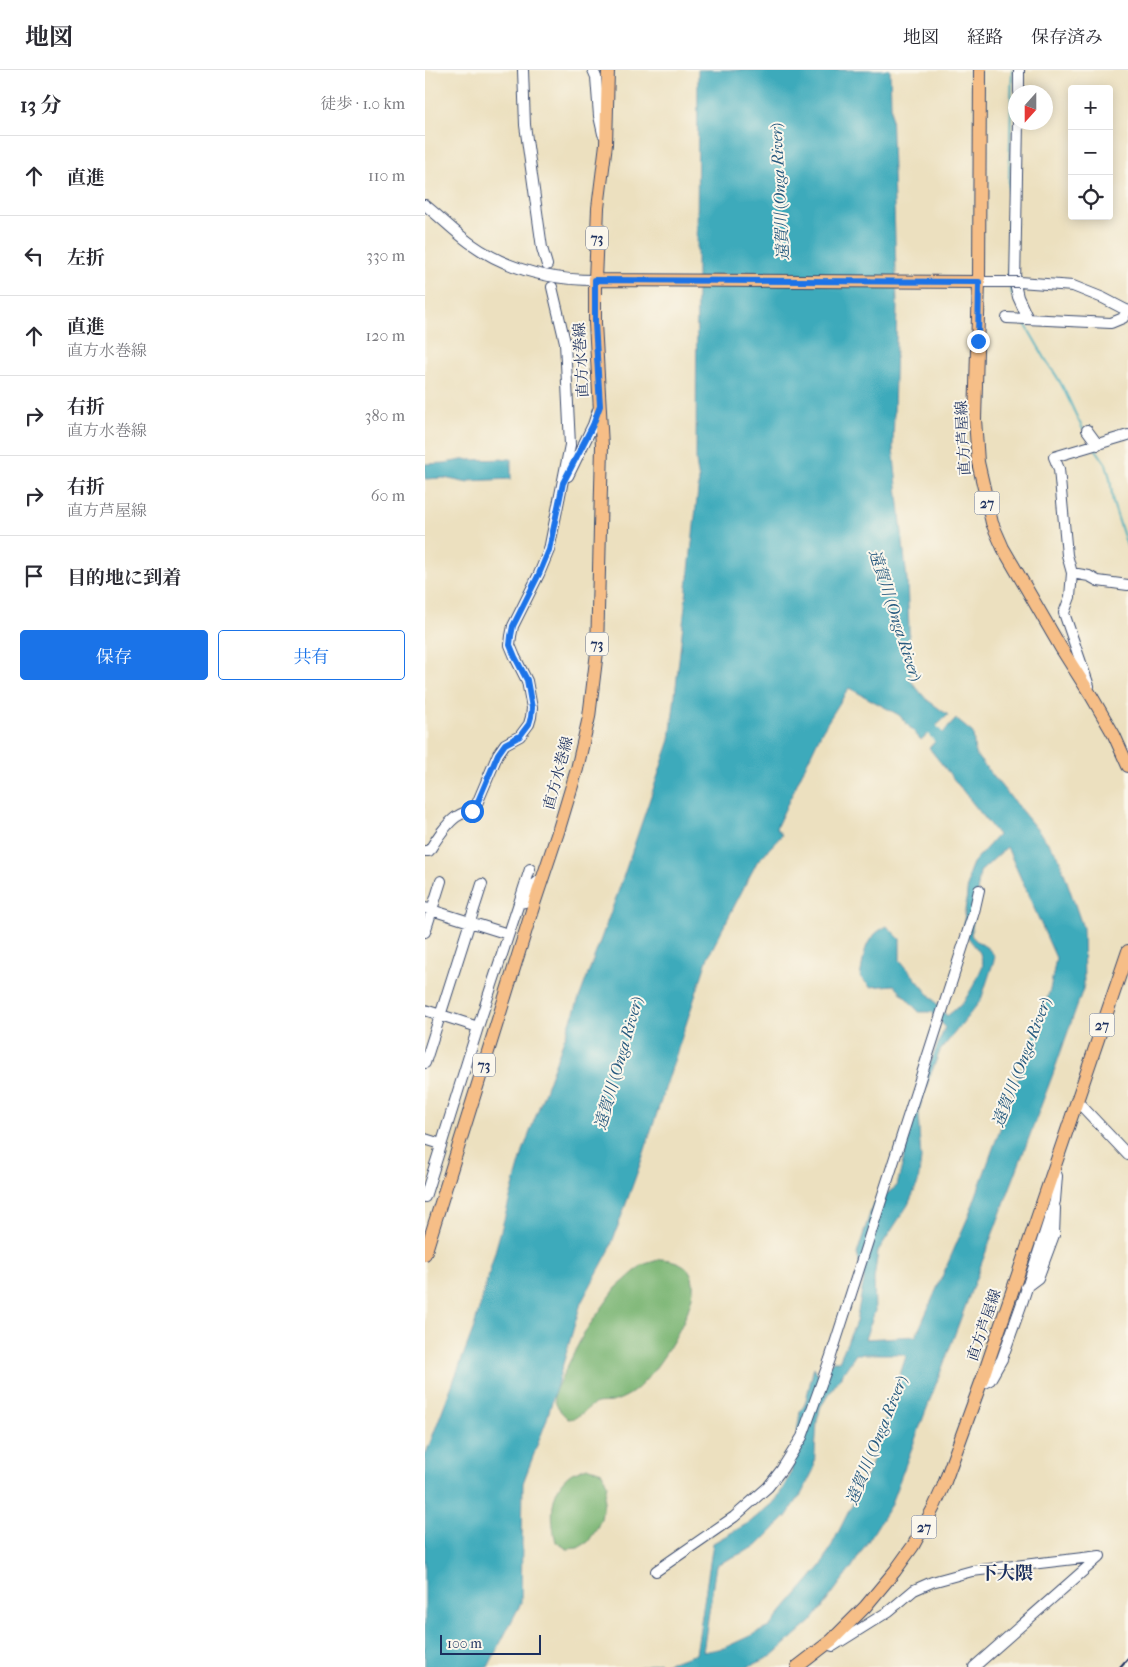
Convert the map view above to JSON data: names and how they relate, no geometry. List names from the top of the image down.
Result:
{
  "streets": {
    "main road": [
      "73",
      "直方水巻線",
      "直方芦屋線",
      "27"
    ]
  },
  "districts": ["下大隈"],
  "water": ["遠賀川 (Onga River)"],
  "scale_bar": "100 m",
  "north": "bottom",
  "page": {
    "header": "地図",
    "nav": ["地図", "経路", "保存済み"],
    "heading": ["13 分", "徒歩 · 1.0 km"],
    "map_buttons": ["+", "−"],
    "list": [
      ["直進", "110 m"],
      ["左折", "330 m"],
      ["直進", "直方水巻線", "120 m"],
      ["右折", "直方水巻線", "380 m"],
      ["右折", "直方芦屋線", "60 m"],
      "目的地に到着"
    ],
    "buttons": ["保存", "共有"],
    "scale": "100 m"
  }
}
